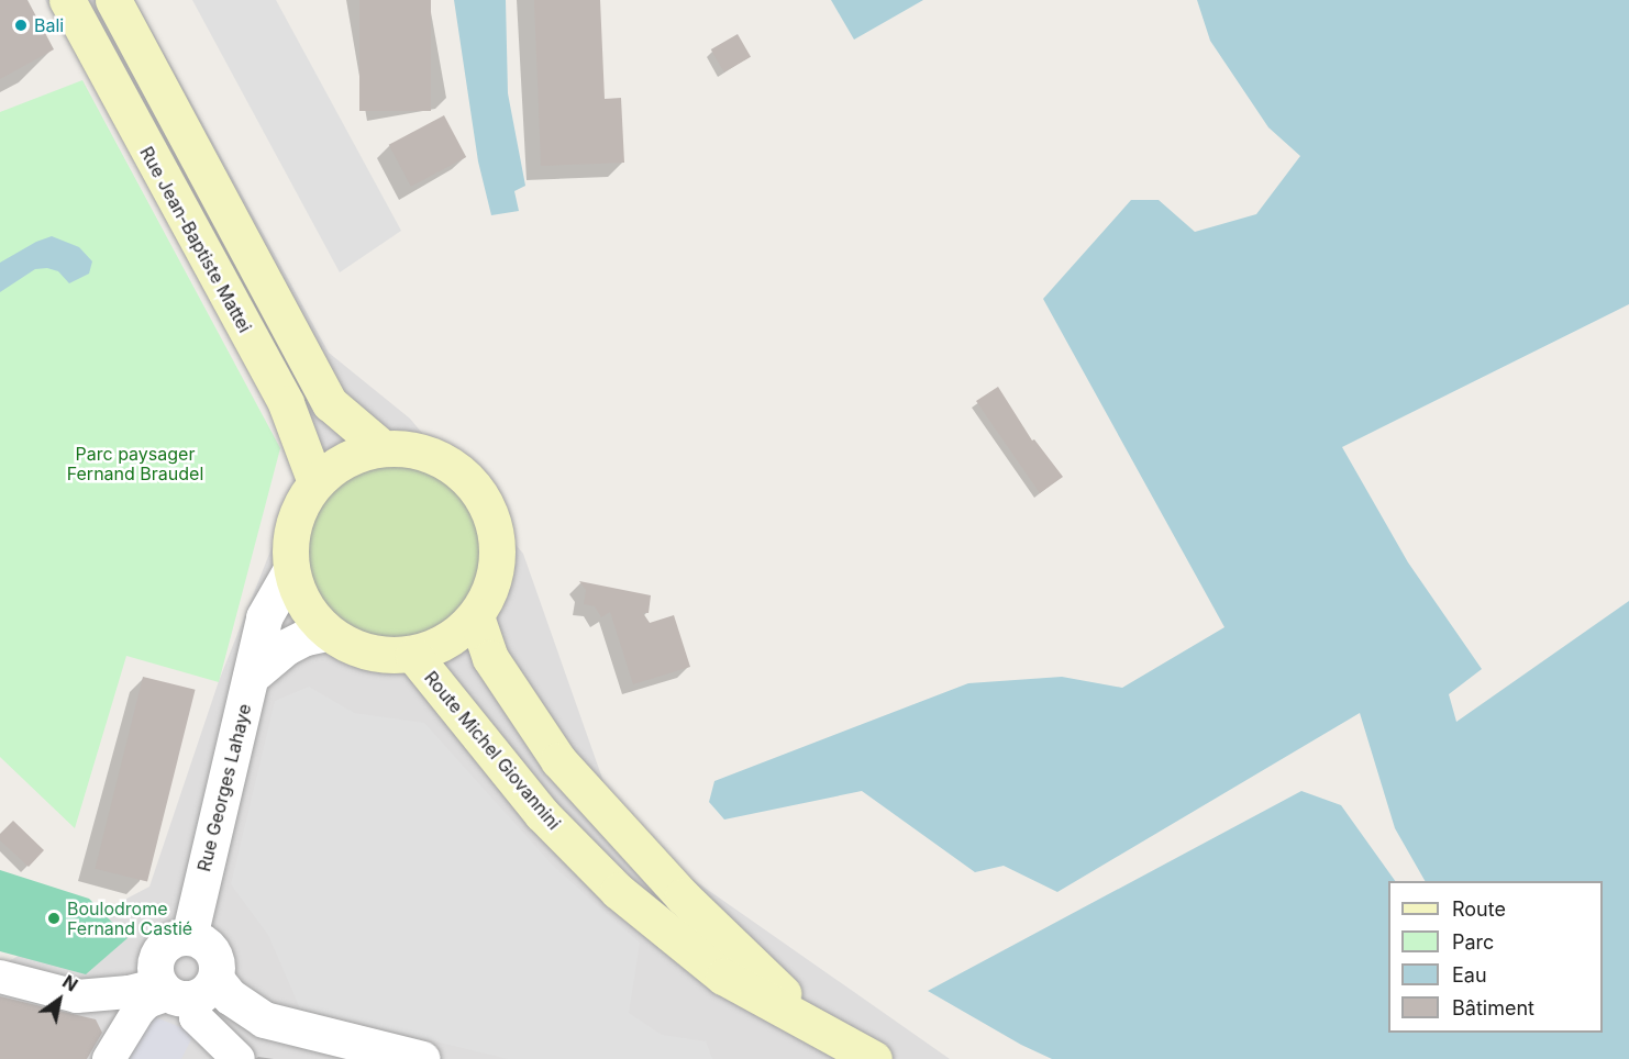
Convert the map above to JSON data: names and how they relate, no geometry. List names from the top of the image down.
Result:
{
  "streets": {
    "main road": ["Rue Jean-Baptiste Mattei", "Route Michel Giovannini"],
    "street": ["Rue Georges Lahaye"]
  },
  "crossings": [
    ["Rue Jean-Baptiste Mattei", "Route Michel Giovannini"],
    ["Rue Jean-Baptiste Mattei", "Rue Georges Lahaye"],
    ["Route Michel Giovannini", "Rue Georges Lahaye"]
  ],
  "parks": ["Parc paysager Fernand Braudel"],
  "places": ["Bali", "Boulodrome Fernand Castié"],
  "legend": [
    "Route",
    "Parc",
    "Eau",
    "Bâtiment"
  ],
  "north": "top right"
}
